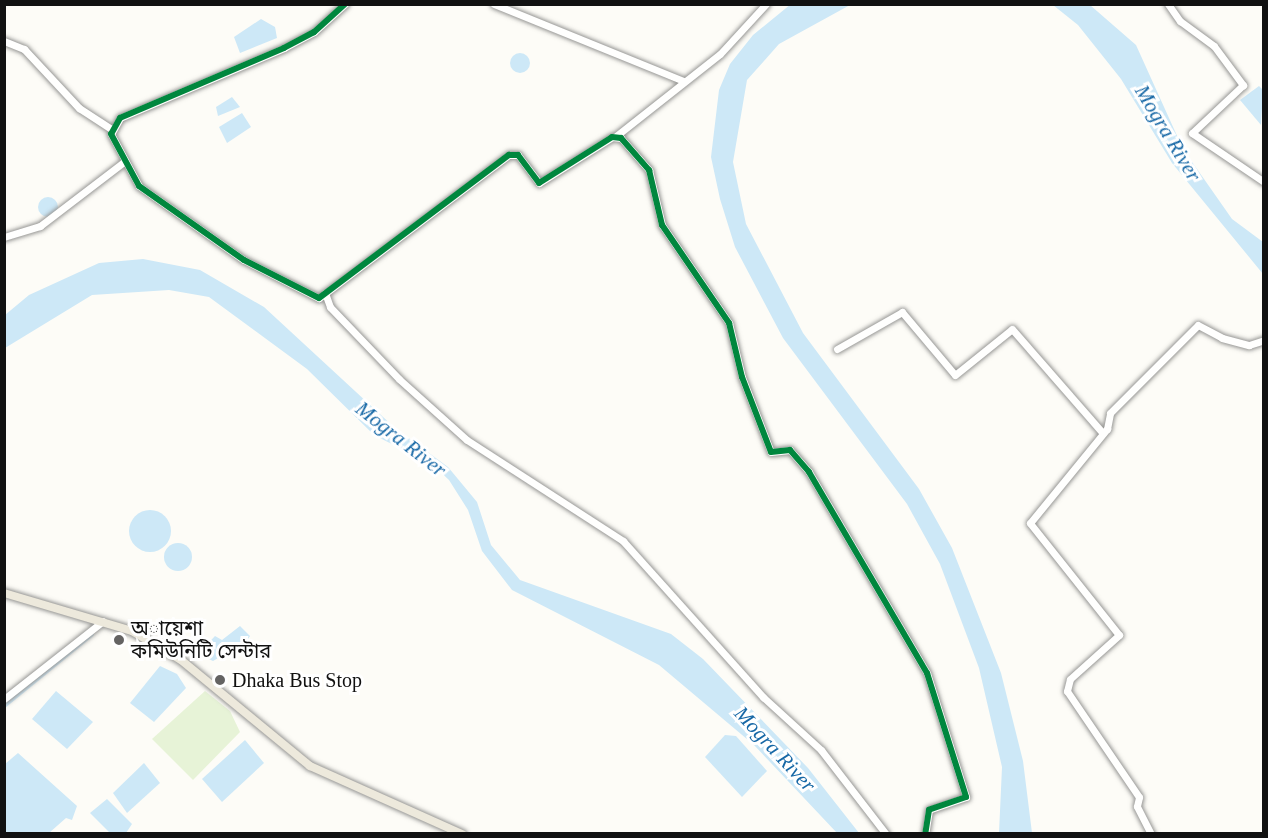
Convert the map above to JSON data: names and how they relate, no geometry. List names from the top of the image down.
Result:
{
  "water": ["Mogra River"],
  "places": ["অায়েশা কমিউনিটি সেন্টার", "Dhaka Bus Stop"]
}
